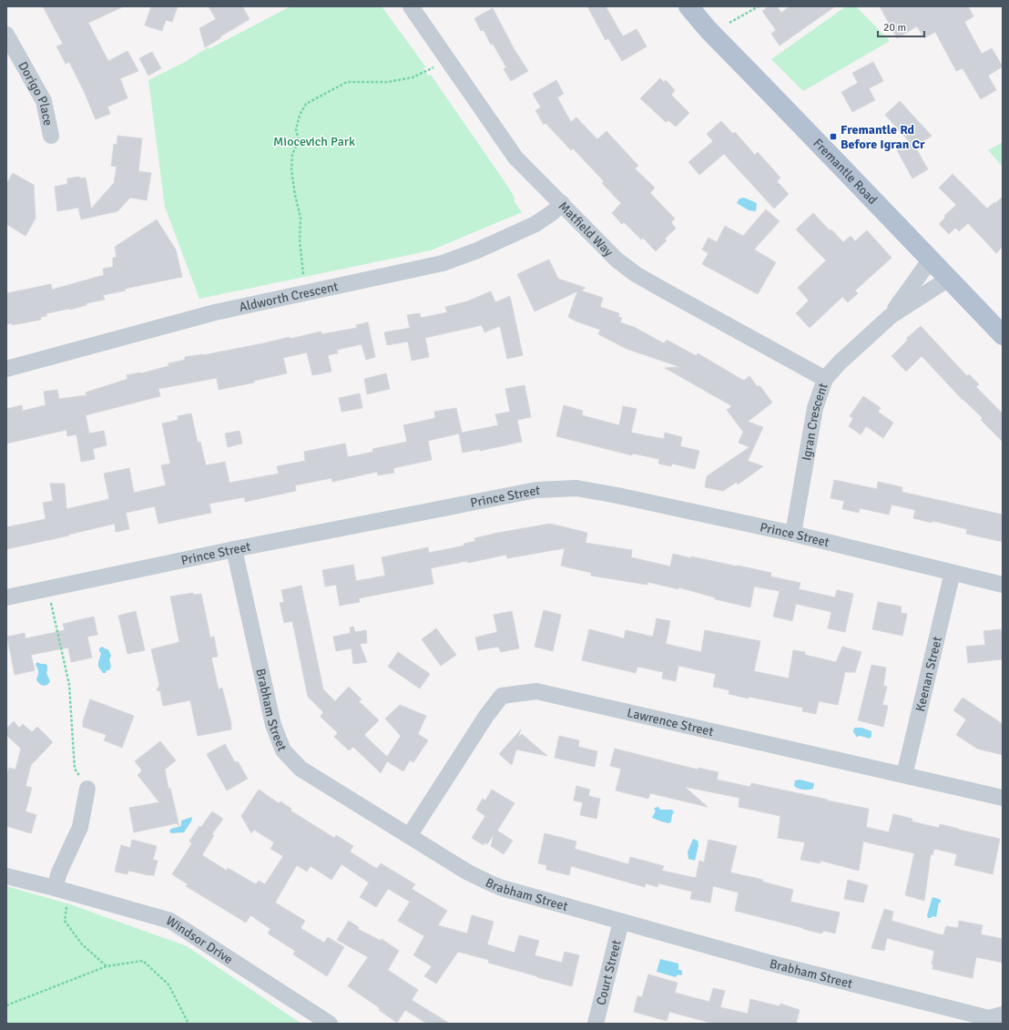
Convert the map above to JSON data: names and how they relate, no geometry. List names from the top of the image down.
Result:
{
  "streets": {
    "main road": ["Fremantle Road"],
    "street": [
      "Dorigo Place",
      "Matfield Way",
      "Aldworth Crescent",
      "Igran Crescent",
      "Prince Street",
      "Keenan Street",
      "Brabham Street",
      "Lawrence Street",
      "Windsor Drive",
      "Court Street"
    ]
  },
  "crossings": [
    ["Fremantle Road", "Igran Crescent"],
    ["Matfield Way", "Aldworth Crescent"],
    ["Matfield Way", "Igran Crescent"],
    ["Igran Crescent", "Prince Street"],
    ["Prince Street", "Keenan Street"],
    ["Prince Street", "Brabham Street"],
    ["Keenan Street", "Lawrence Street"],
    ["Brabham Street", "Lawrence Street"],
    ["Brabham Street", "Court Street"]
  ],
  "parks": ["Miocevich Park"],
  "places": {
    "transit": ["Fremantle Rd Before Igran Cr"]
  },
  "scale_bar": "20 m"
}
